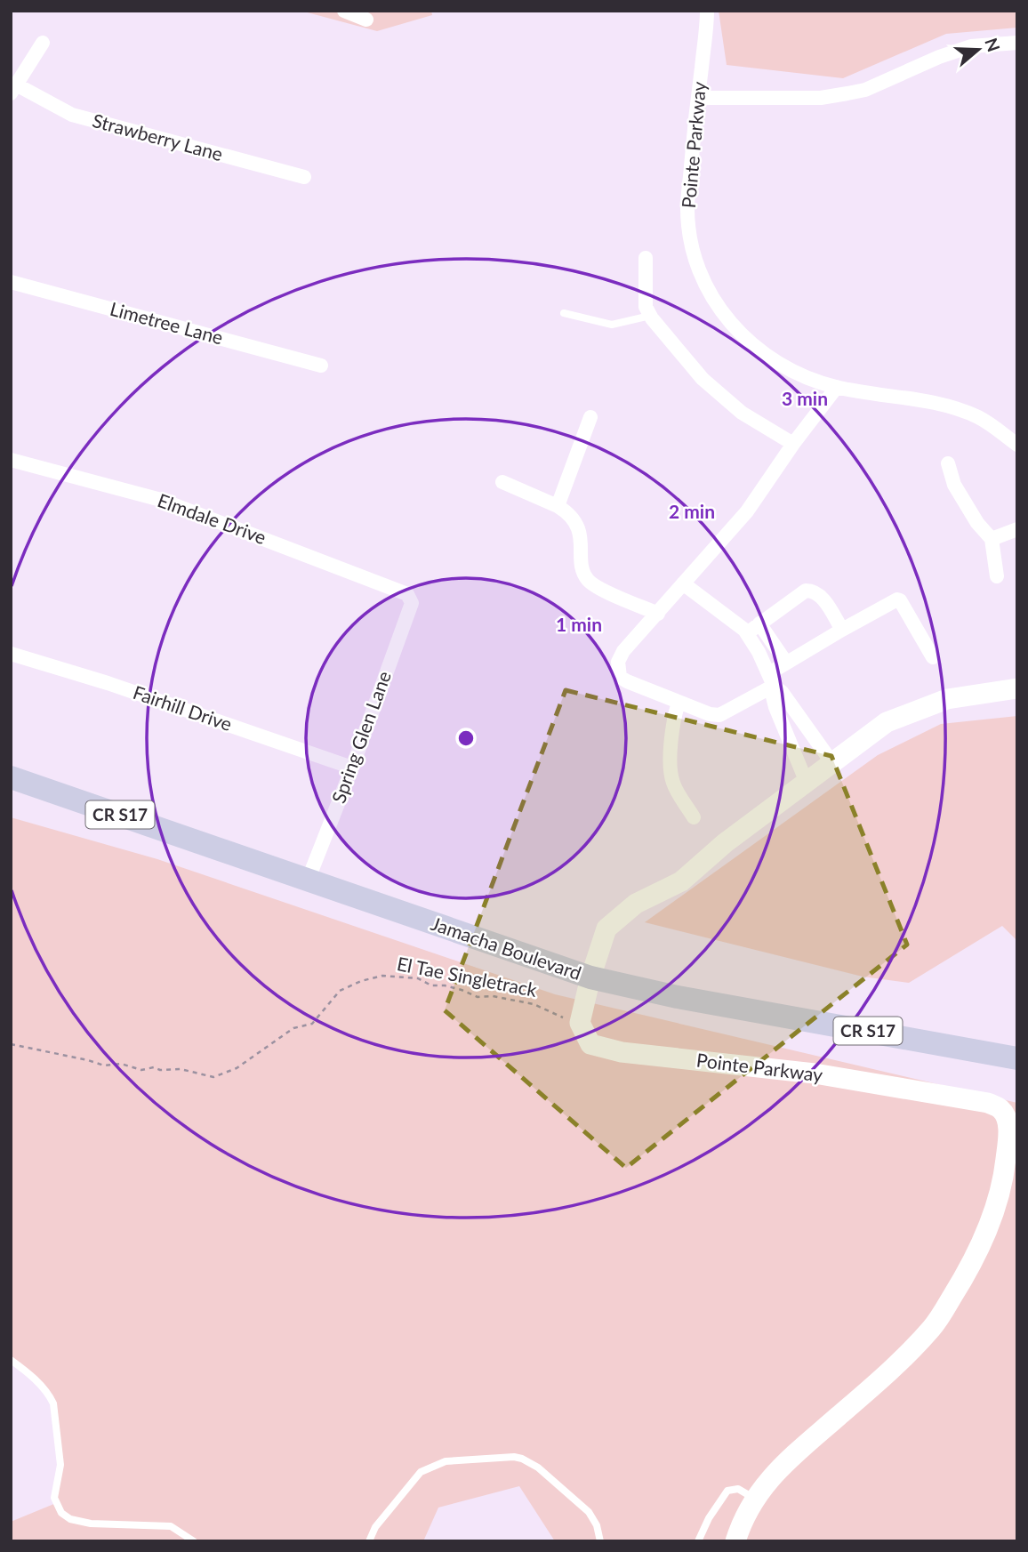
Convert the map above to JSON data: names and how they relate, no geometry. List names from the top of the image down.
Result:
{
  "streets": {
    "main road": ["CR S17", "Jamacha Boulevard"],
    "street": [
      "Strawberry Lane",
      "Pointe Parkway",
      "Limetree Lane",
      "Elmdale Drive",
      "Fairhill Drive",
      "Spring Glen Lane"
    ],
    "path": ["El Tae Singletrack"]
  },
  "crossings": [
    ["Pointe Parkway", "El Tae Singletrack"],
    ["Elmdale Drive", "Spring Glen Lane"],
    ["Fairhill Drive", "Spring Glen Lane"],
    ["Spring Glen Lane", "Jamacha Boulevard"]
  ],
  "north": "right",
  "rings": ["3 min", "2 min", "1 min"]
}
